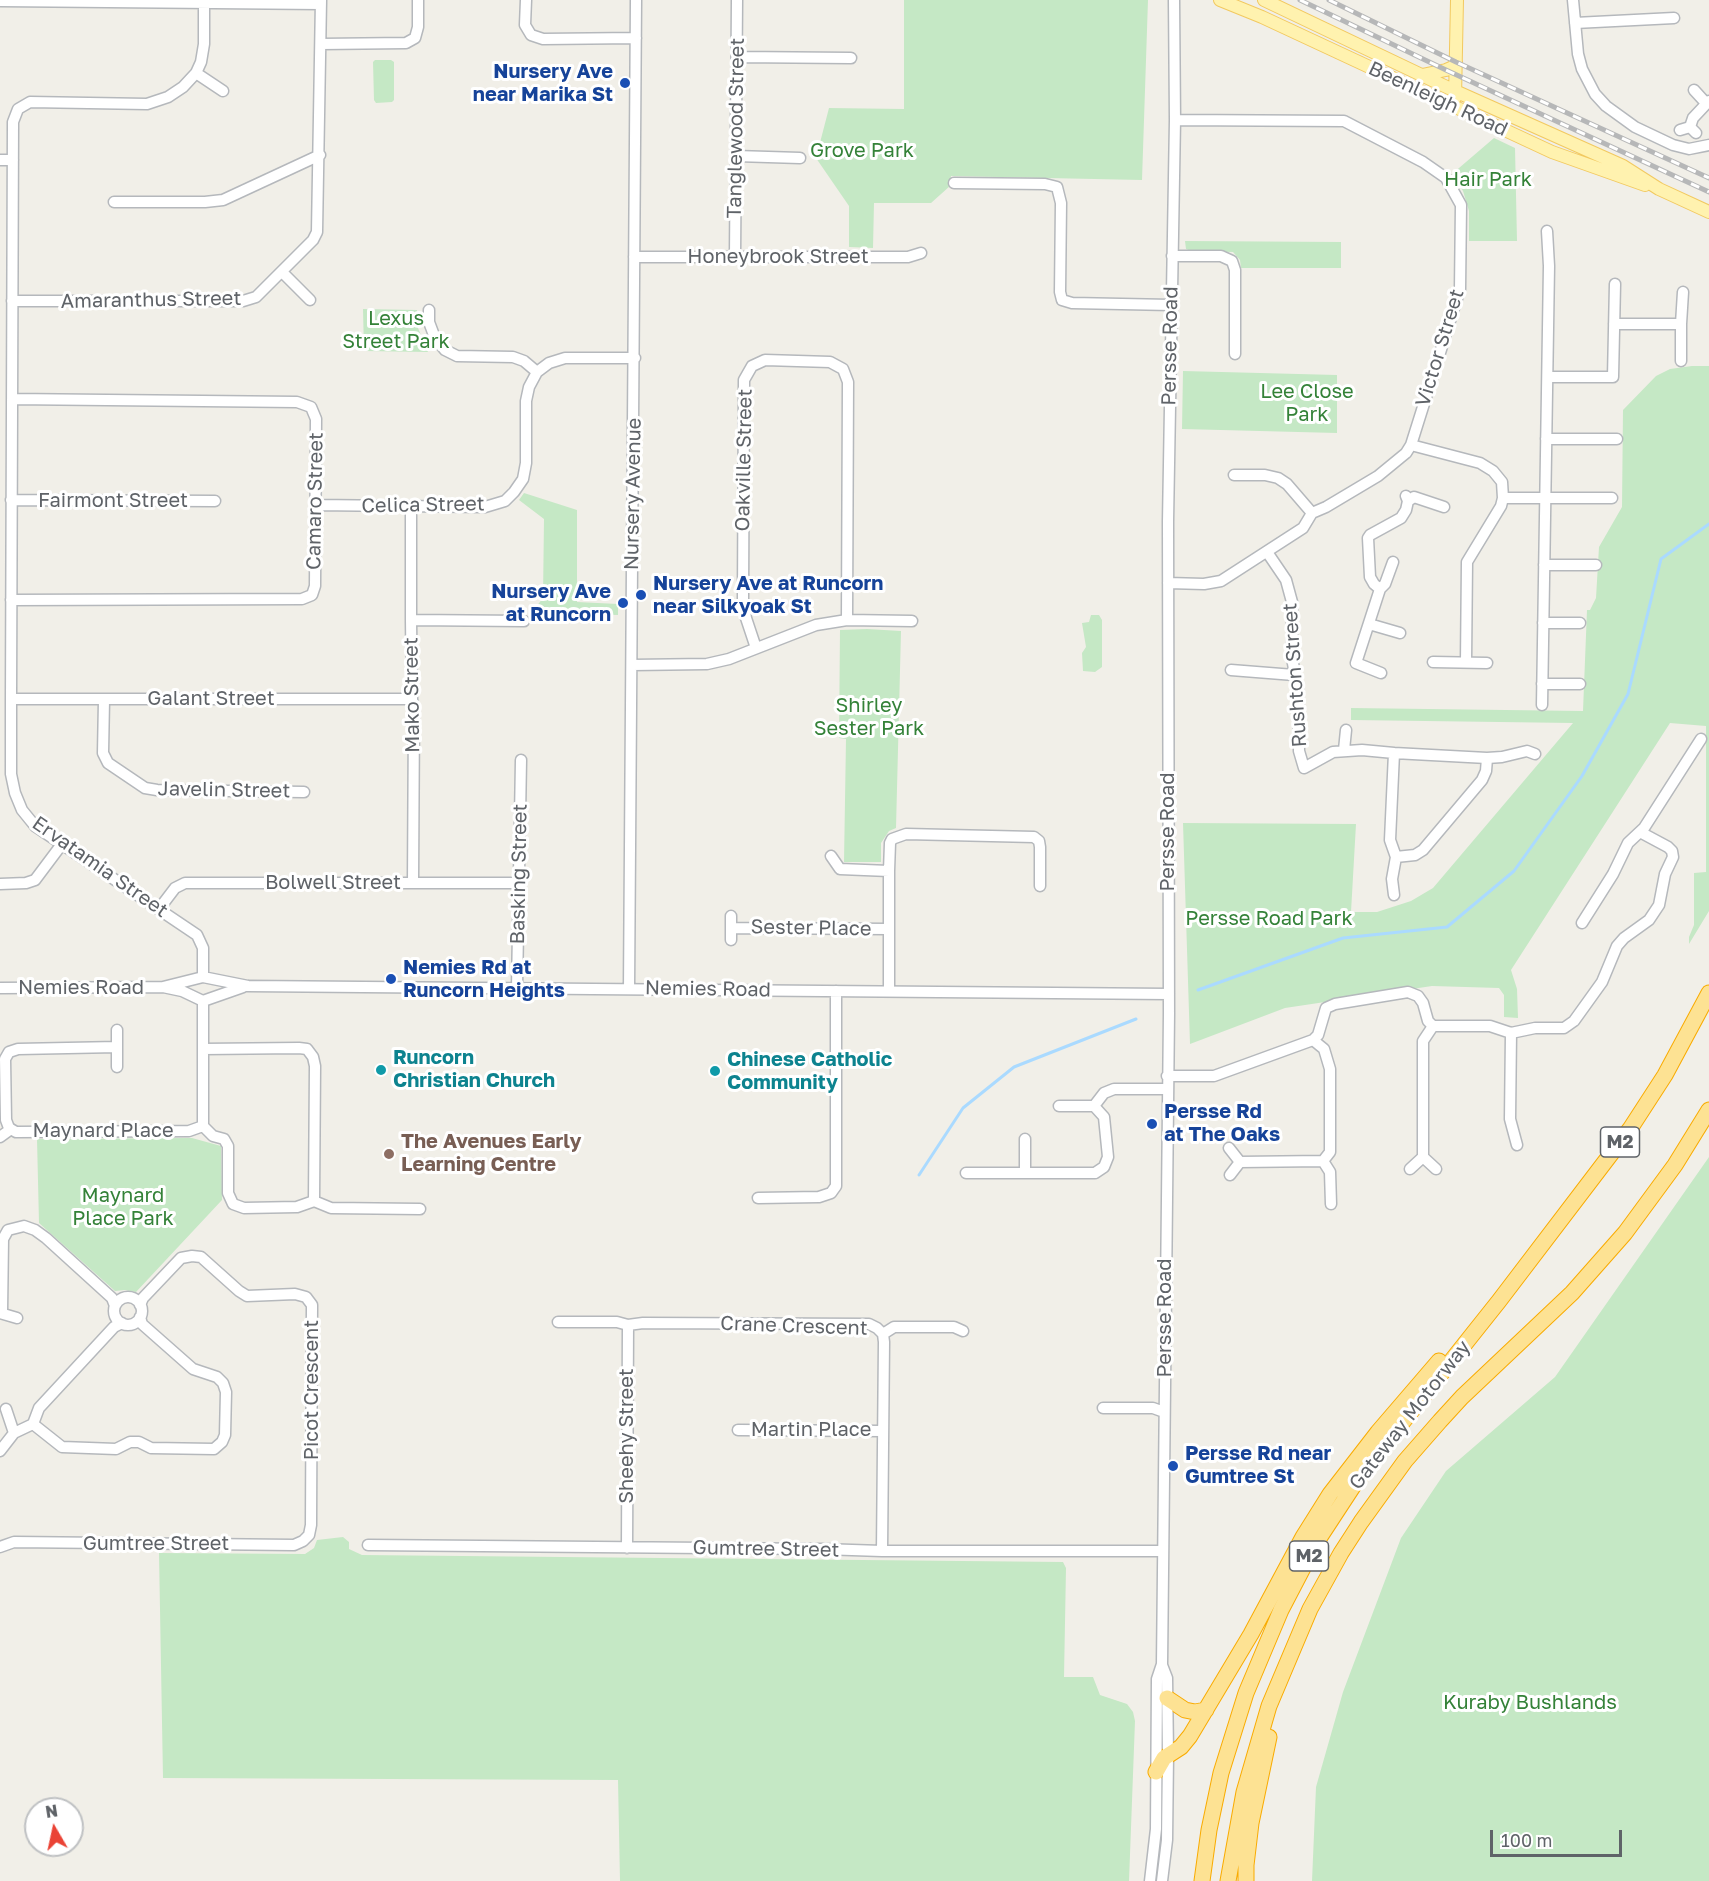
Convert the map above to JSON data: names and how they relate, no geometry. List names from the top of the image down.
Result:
{
  "streets": {
    "highway": ["M2", "Gateway Motorway"],
    "main road": ["Beenleigh Road"],
    "street": [
      "Tanglewood Street",
      "Honeybrook Street",
      "Amaranthus Street",
      "Persse Road",
      "Victor Street",
      "Oakville Street",
      "Nursery Avenue",
      "Fairmont Street",
      "Camaro Street",
      "Celica Street",
      "Rushton Street",
      "Mako Street",
      "Galant Street",
      "Javelin Street",
      "Ervatamia Street",
      "Basking Street",
      "Bolwell Street",
      "Sester Place",
      "Nemies Road",
      "Maynard Place",
      "Crane Crescent",
      "Picot Crescent",
      "Martin Place",
      "Sheehy Street",
      "Gumtree Street"
    ]
  },
  "crossings": [
    ["Tanglewood Street", "Honeybrook Street"],
    ["Honeybrook Street", "Nursery Avenue"],
    ["Amaranthus Street", "Ervatamia Street"],
    ["Persse Road", "Victor Street"],
    ["Persse Road", "Nemies Road"],
    ["Persse Road", "Gumtree Street"],
    ["Victor Street", "Rushton Street"],
    ["Nursery Avenue", "Nemies Road"],
    ["Fairmont Street", "Ervatamia Street"],
    ["Camaro Street", "Celica Street"],
    ["Camaro Street", "Ervatamia Street"],
    ["Celica Street", "Mako Street"],
    ["Mako Street", "Galant Street"],
    ["Mako Street", "Bolwell Street"],
    ["Galant Street", "Javelin Street"],
    ["Galant Street", "Ervatamia Street"],
    ["Ervatamia Street", "Bolwell Street"],
    ["Ervatamia Street", "Nemies Road"],
    ["Basking Street", "Bolwell Street"],
    ["Basking Street", "Nemies Road"],
    ["Crane Crescent", "Martin Place"],
    ["Crane Crescent", "Sheehy Street"],
    ["Crane Crescent", "Gumtree Street"],
    ["Picot Crescent", "Gumtree Street"],
    ["Sheehy Street", "Gumtree Street"]
  ],
  "parks": [
    "Grove Park",
    "Hair Park",
    "Lexus Street Park",
    "Lee Close Park",
    "Shirley Sester Park",
    "Persse Road Park",
    "Maynard Place Park",
    "Kuraby Bushlands"
  ],
  "places": [
    "Nursery Ave near Marika St",
    "Nursery Ave at Runcorn near Silkyoak St",
    "Nursery Ave at Runcorn",
    "Nemies Rd at Runcorn Heights",
    "Runcorn Christian Church",
    "Chinese Catholic Community",
    "Persse Rd at The Oaks",
    "The Avenues Early Learning Centre",
    "Persse Rd near Gumtree St"
  ],
  "scale_bar": "100 m",
  "north": "top"
}
